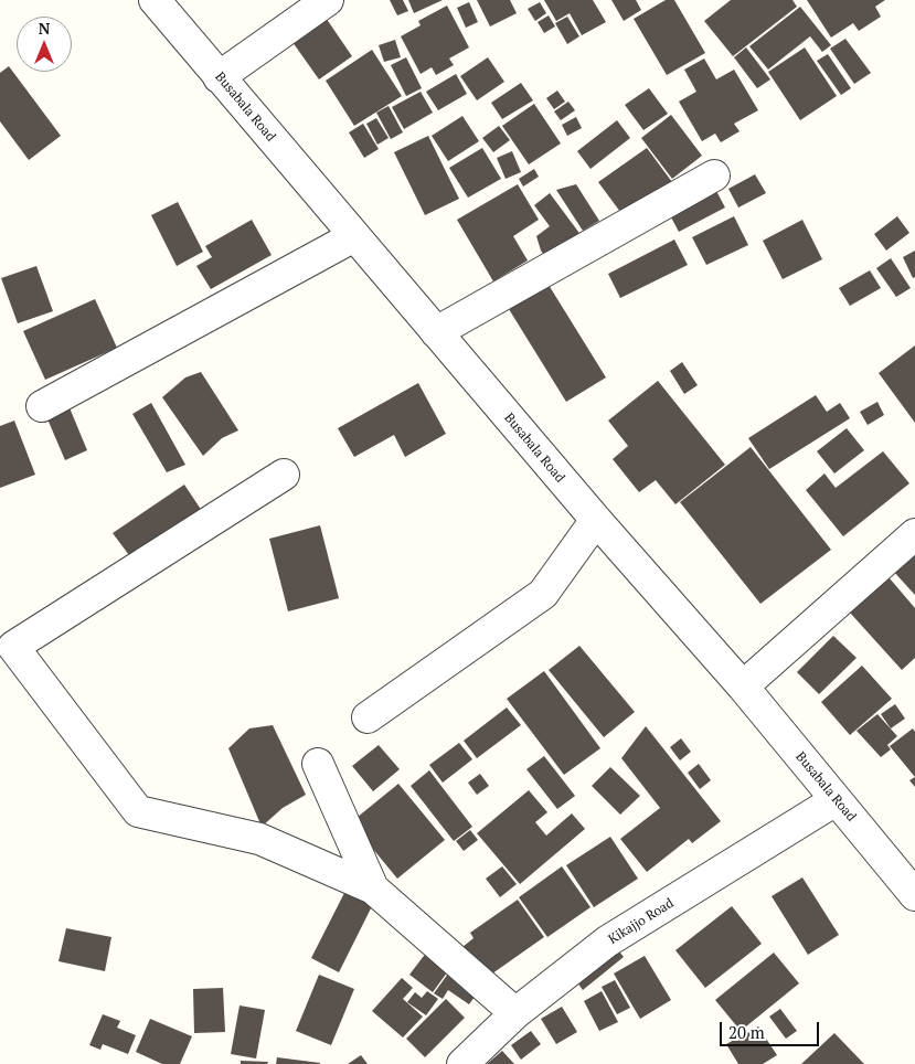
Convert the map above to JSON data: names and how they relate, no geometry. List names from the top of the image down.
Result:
{
  "streets": {
    "street": ["Busabala Road", "Kikajjo Road"]
  },
  "crossings": [
    ["Busabala Road", "Kikajjo Road"]
  ],
  "scale_bar": "20 m",
  "north": "top"
}
